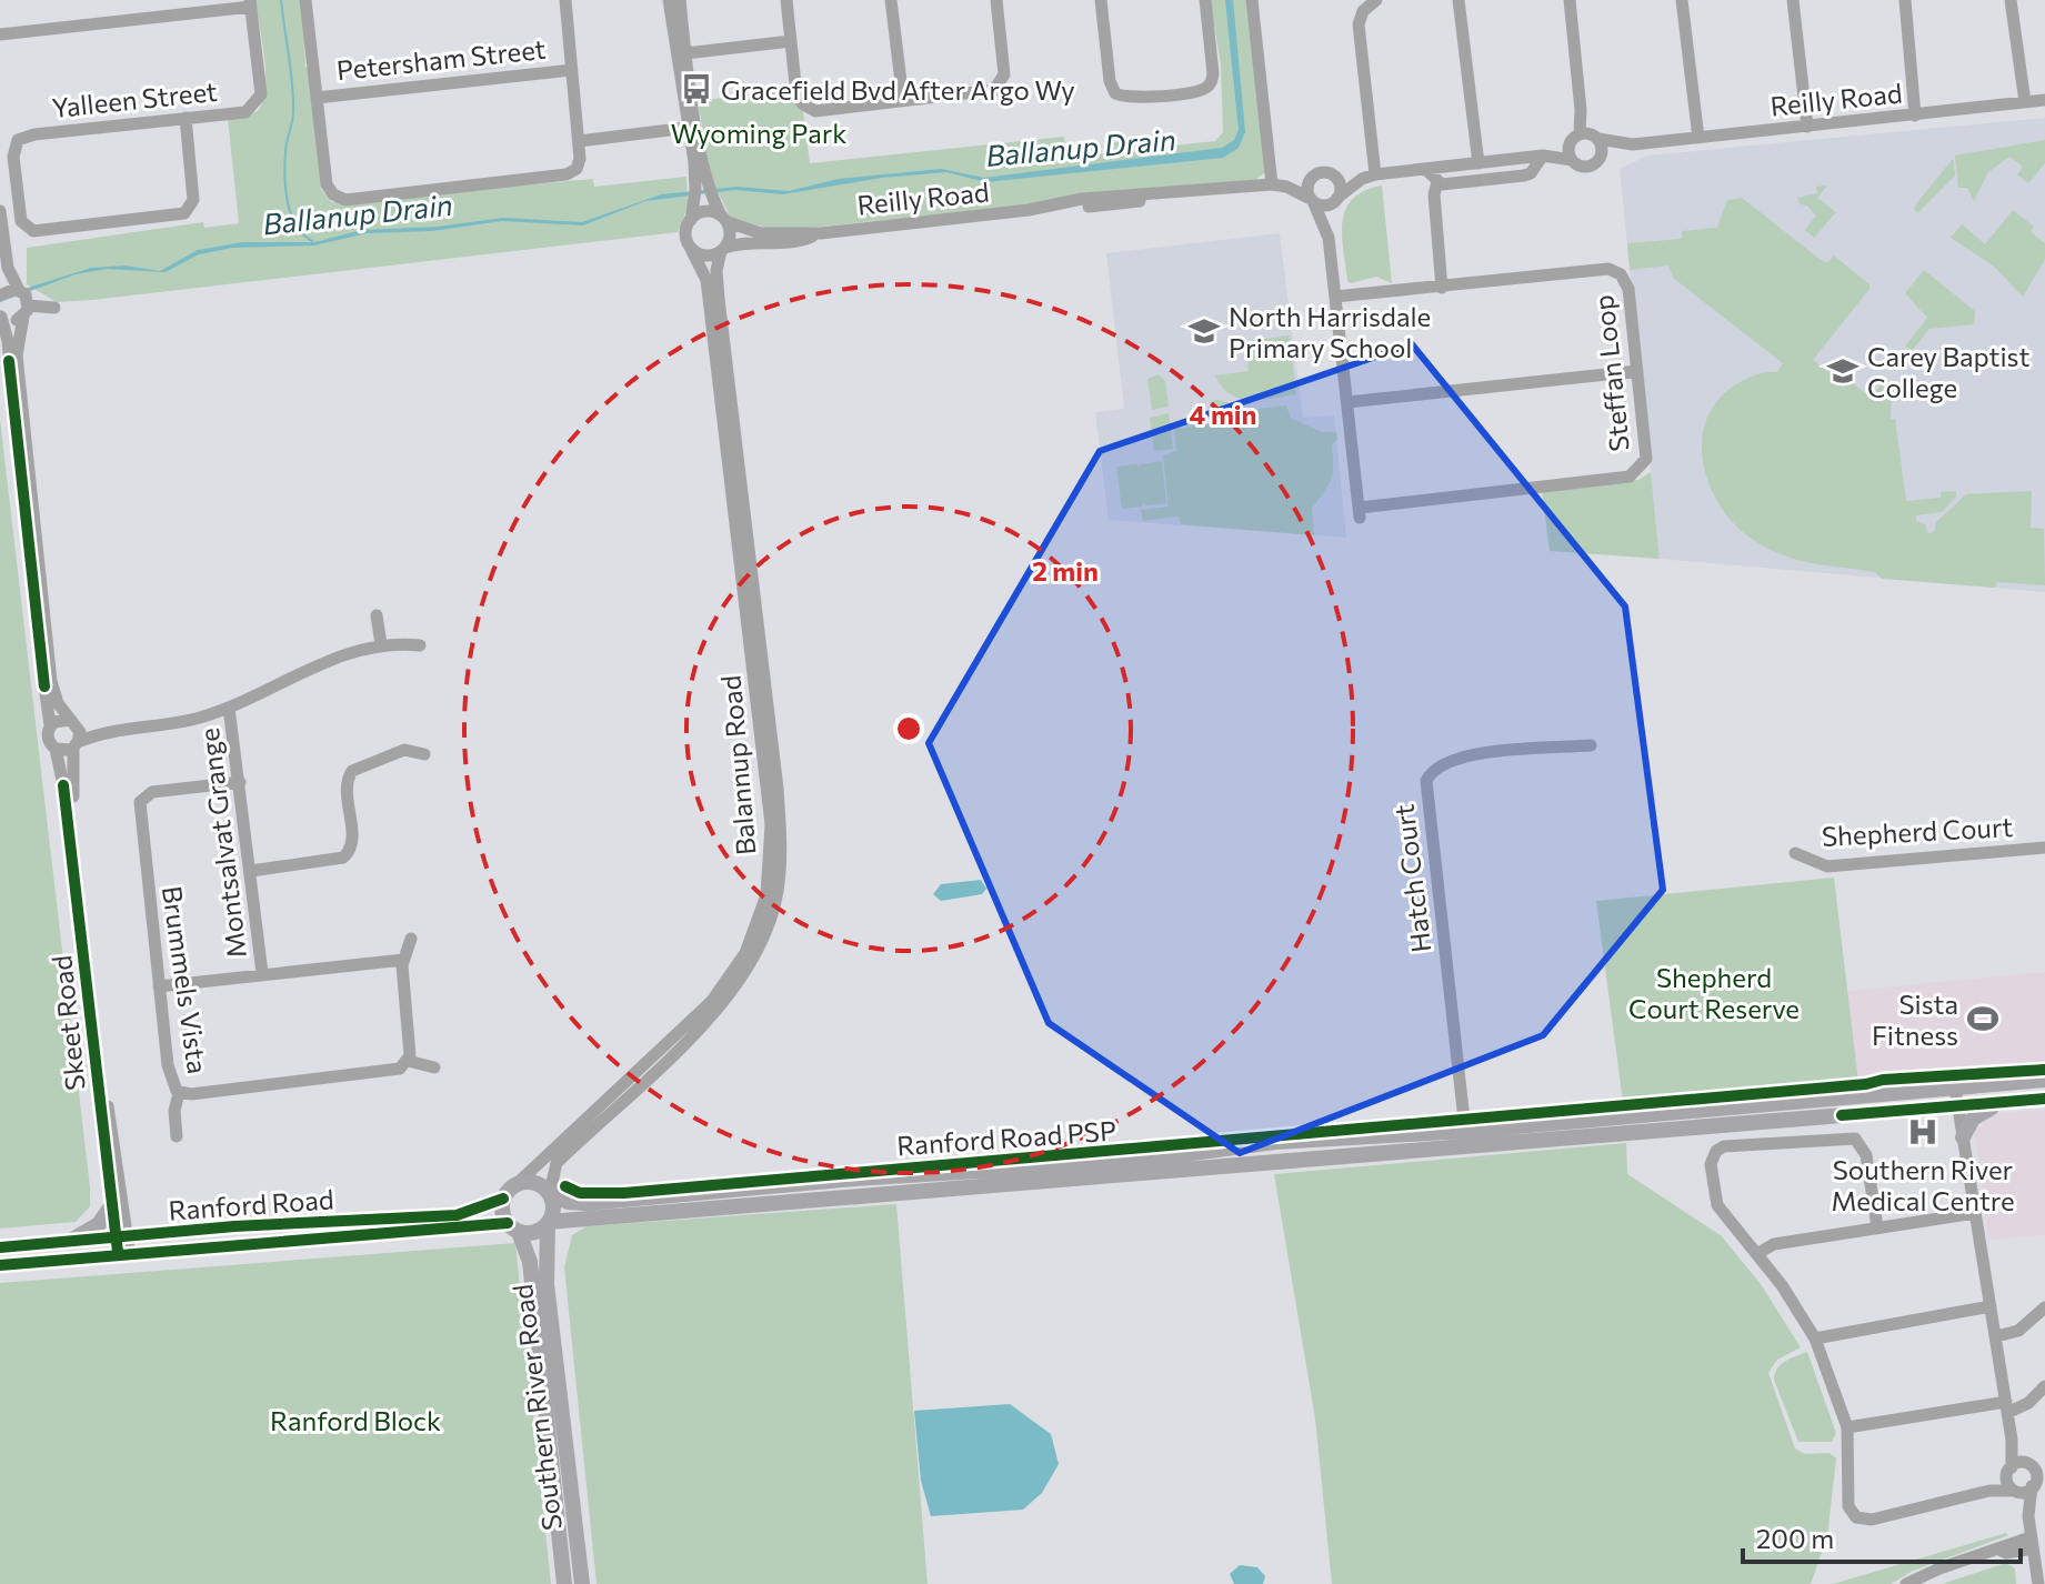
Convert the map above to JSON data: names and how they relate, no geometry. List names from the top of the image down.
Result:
{
  "streets": {
    "main road": ["Ranford Road", "Southern River Road"],
    "street": [
      "Petersham Street",
      "Yalleen Street",
      "Reilly Road",
      "Steffan Loop",
      "Balannup Road",
      "Shepherd Court",
      "Montsalvat Grange",
      "Hatch Court",
      "Brummels Vista",
      "Skeet Road"
    ],
    "cycle path": ["Ranford Road PSP"]
  },
  "crossings": [
    ["Reilly Road", "Balannup Road"],
    ["Balannup Road", "Ranford Road"],
    ["Balannup Road", "Southern River Road"],
    ["Montsalvat Grange", "Brummels Vista"],
    ["Skeet Road", "Ranford Road"],
    ["Ranford Road", "Southern River Road"]
  ],
  "water": ["Ballanup Drain"],
  "parks": ["Wyoming Park", "Shepherd Court Reserve", "Ranford Block"],
  "places": {
    "bus stop": ["Gracefield Bvd After Argo Wy"],
    "school or university": ["North Harrisdale Primary School", "Carey Baptist College"],
    "sports": ["Sista Fitness"],
    "hospital": ["Southern River Medical Centre"]
  },
  "scale_bar": "200 m",
  "rings": ["4 min", "2 min"]
}
